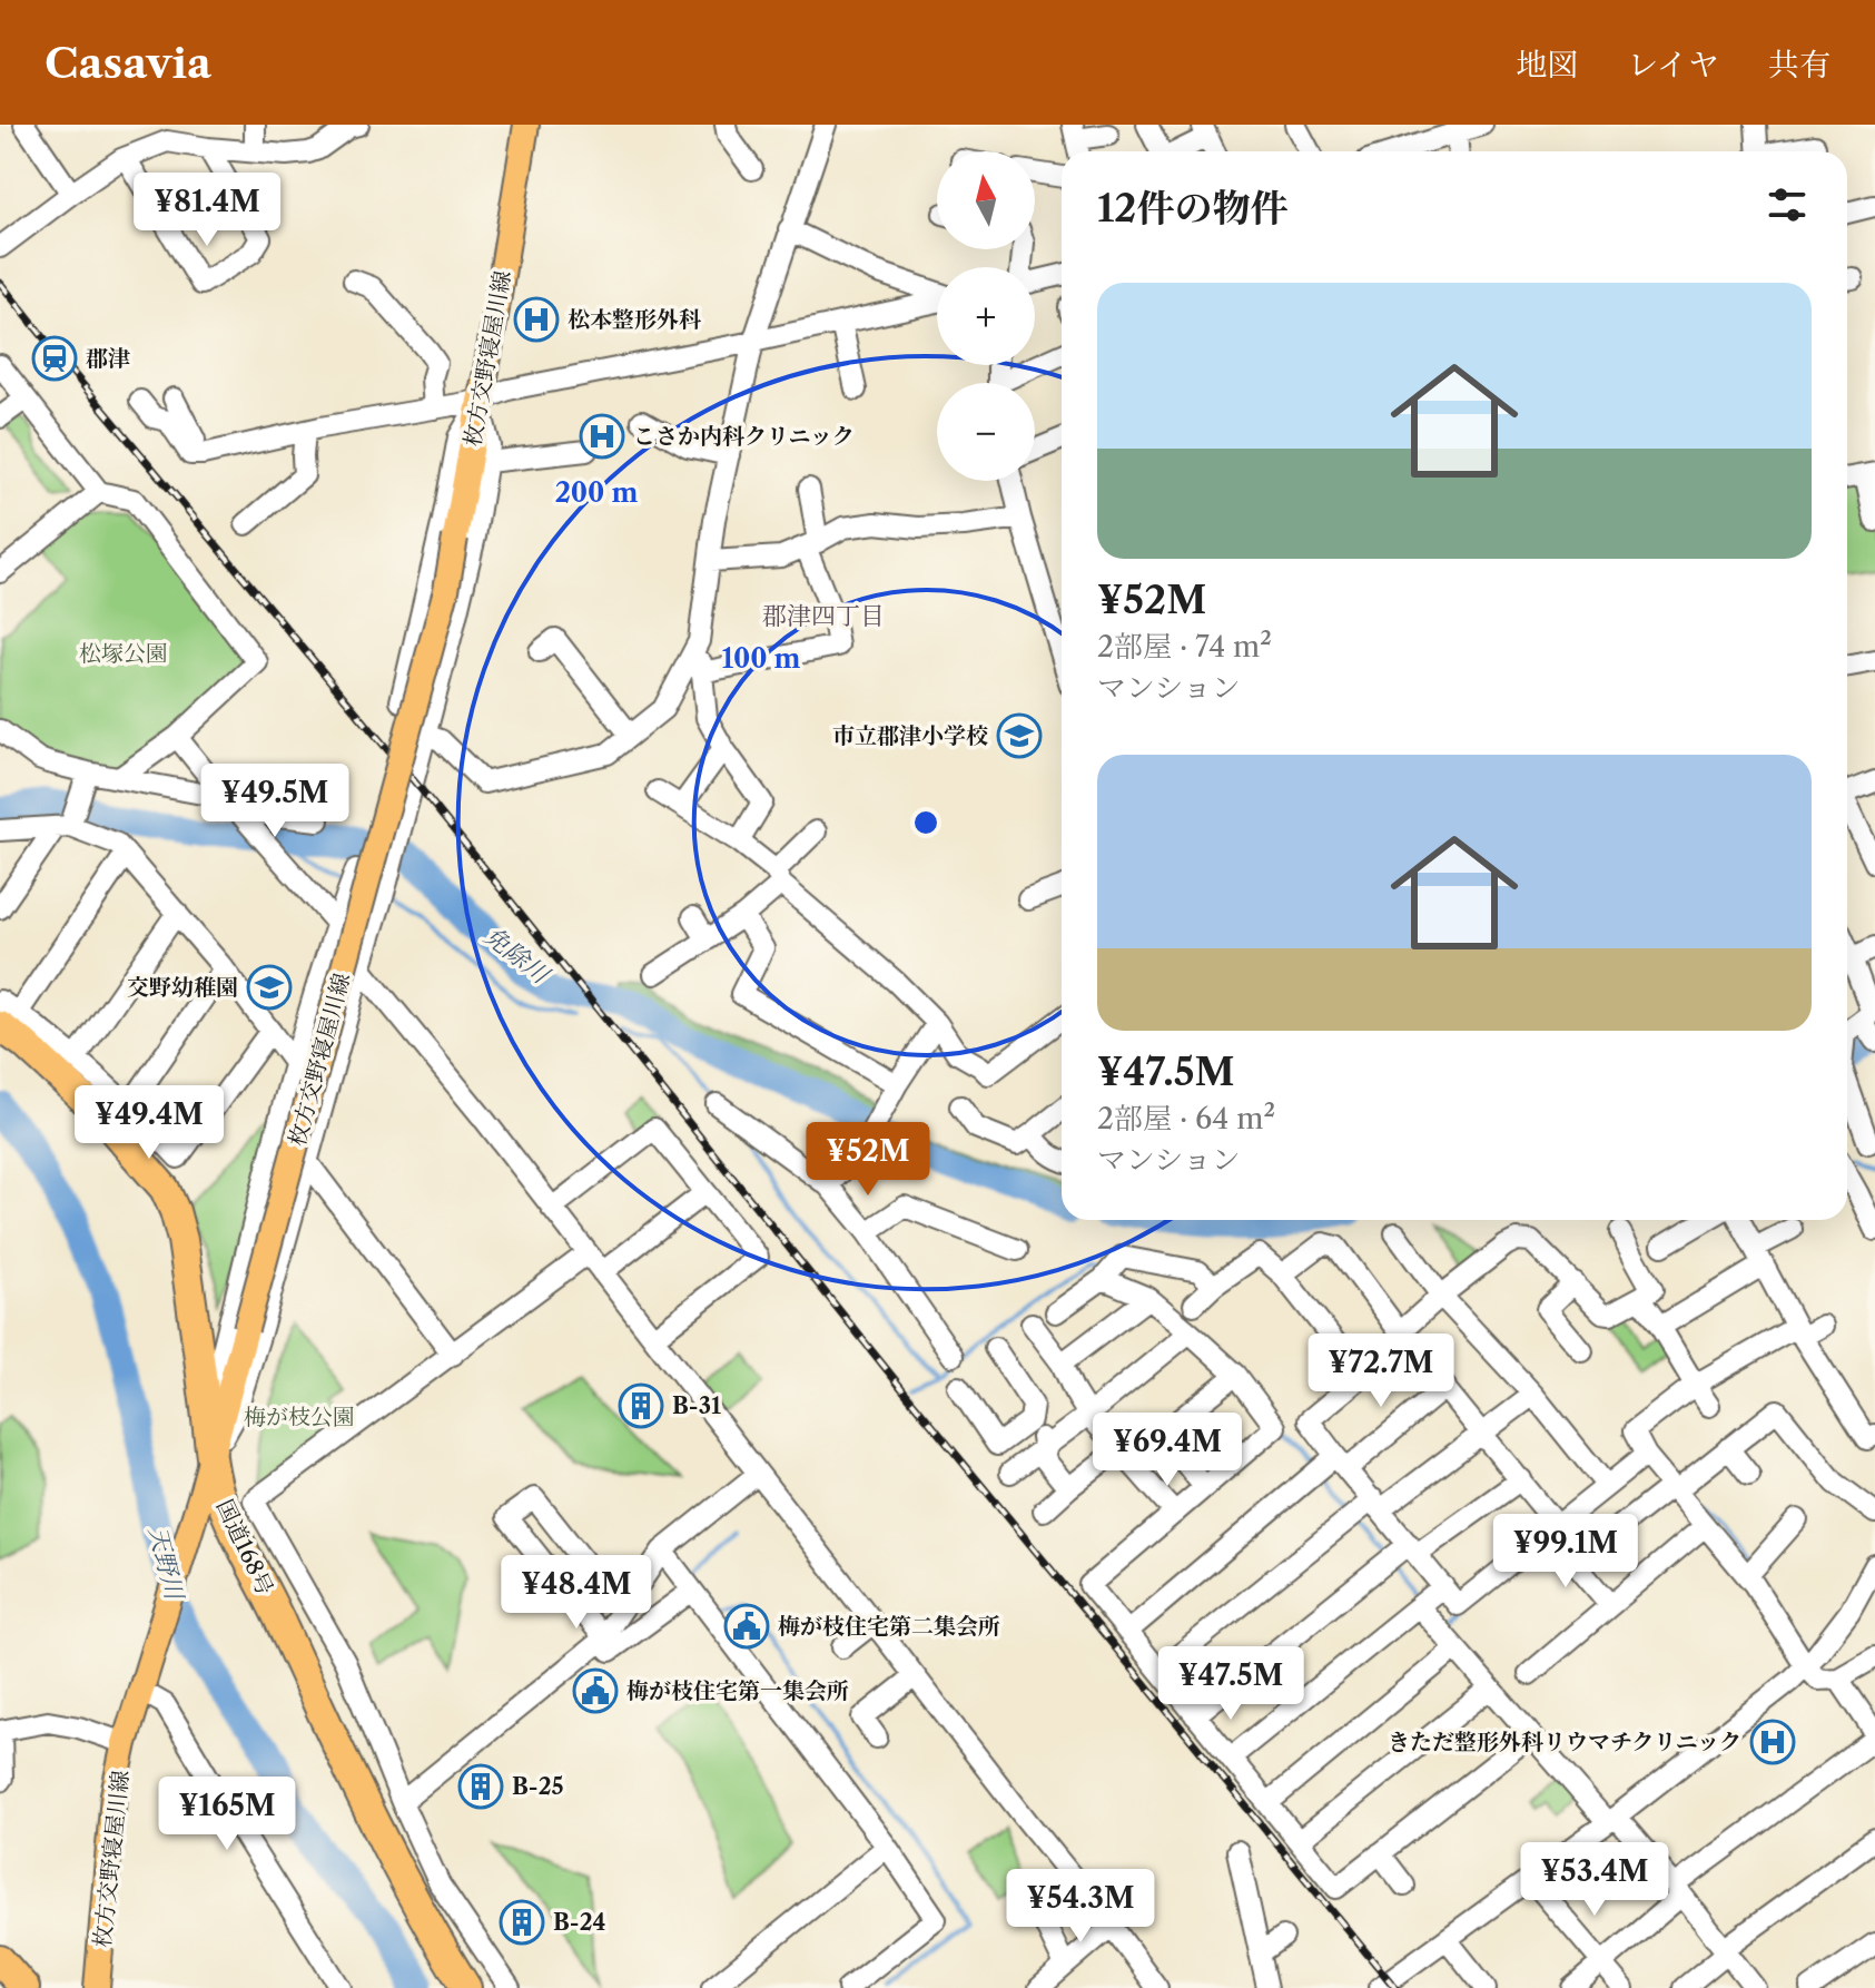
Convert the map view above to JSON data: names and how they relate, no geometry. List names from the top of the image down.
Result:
{
  "streets": {
    "highway": ["国道168号"],
    "main road": ["枚方交野寝屋川線"]
  },
  "crossings": [
    ["枚方交野寝屋川線", "国道168号"]
  ],
  "districts": ["郡津四丁目"],
  "water": ["免除川", "天野川"],
  "parks": ["松塚公園", "梅が枝公園"],
  "places": {
    "hospital": ["松本整形外科", "こさか内科クリニック", "きただ整形外科リウマチクリニック"],
    "station": ["郡津"],
    "school or university": ["市立郡津小学校", "交野幼稚園"],
    "building": ["B-31", "B-25", "B-24"],
    "public building": ["梅が枝住宅第二集会所", "梅が枝住宅第一集会所"]
  },
  "north": "top",
  "page": {
    "header": "Casavia",
    "nav": ["地図", "レイヤ", "共有"],
    "map_buttons": ["+", "−"],
    "heading": "12件の物件",
    "price": [
      "¥81.4M",
      "¥49.5M",
      "¥49.4M",
      "¥52M",
      "¥72.7M",
      "¥69.4M",
      "¥99.1M",
      "¥48.4M",
      "¥47.5M",
      "¥165M",
      "¥53.4M",
      "¥54.3M"
    ],
    "list": [
      {
        "name": "¥52M",
        "note": "2部屋 · 74 m² · マンション"
      },
      {
        "name": "¥47.5M",
        "note": "2部屋 · 64 m² · マンション"
      }
    ]
  },
  "rings": ["200 m", "100 m"]
}
